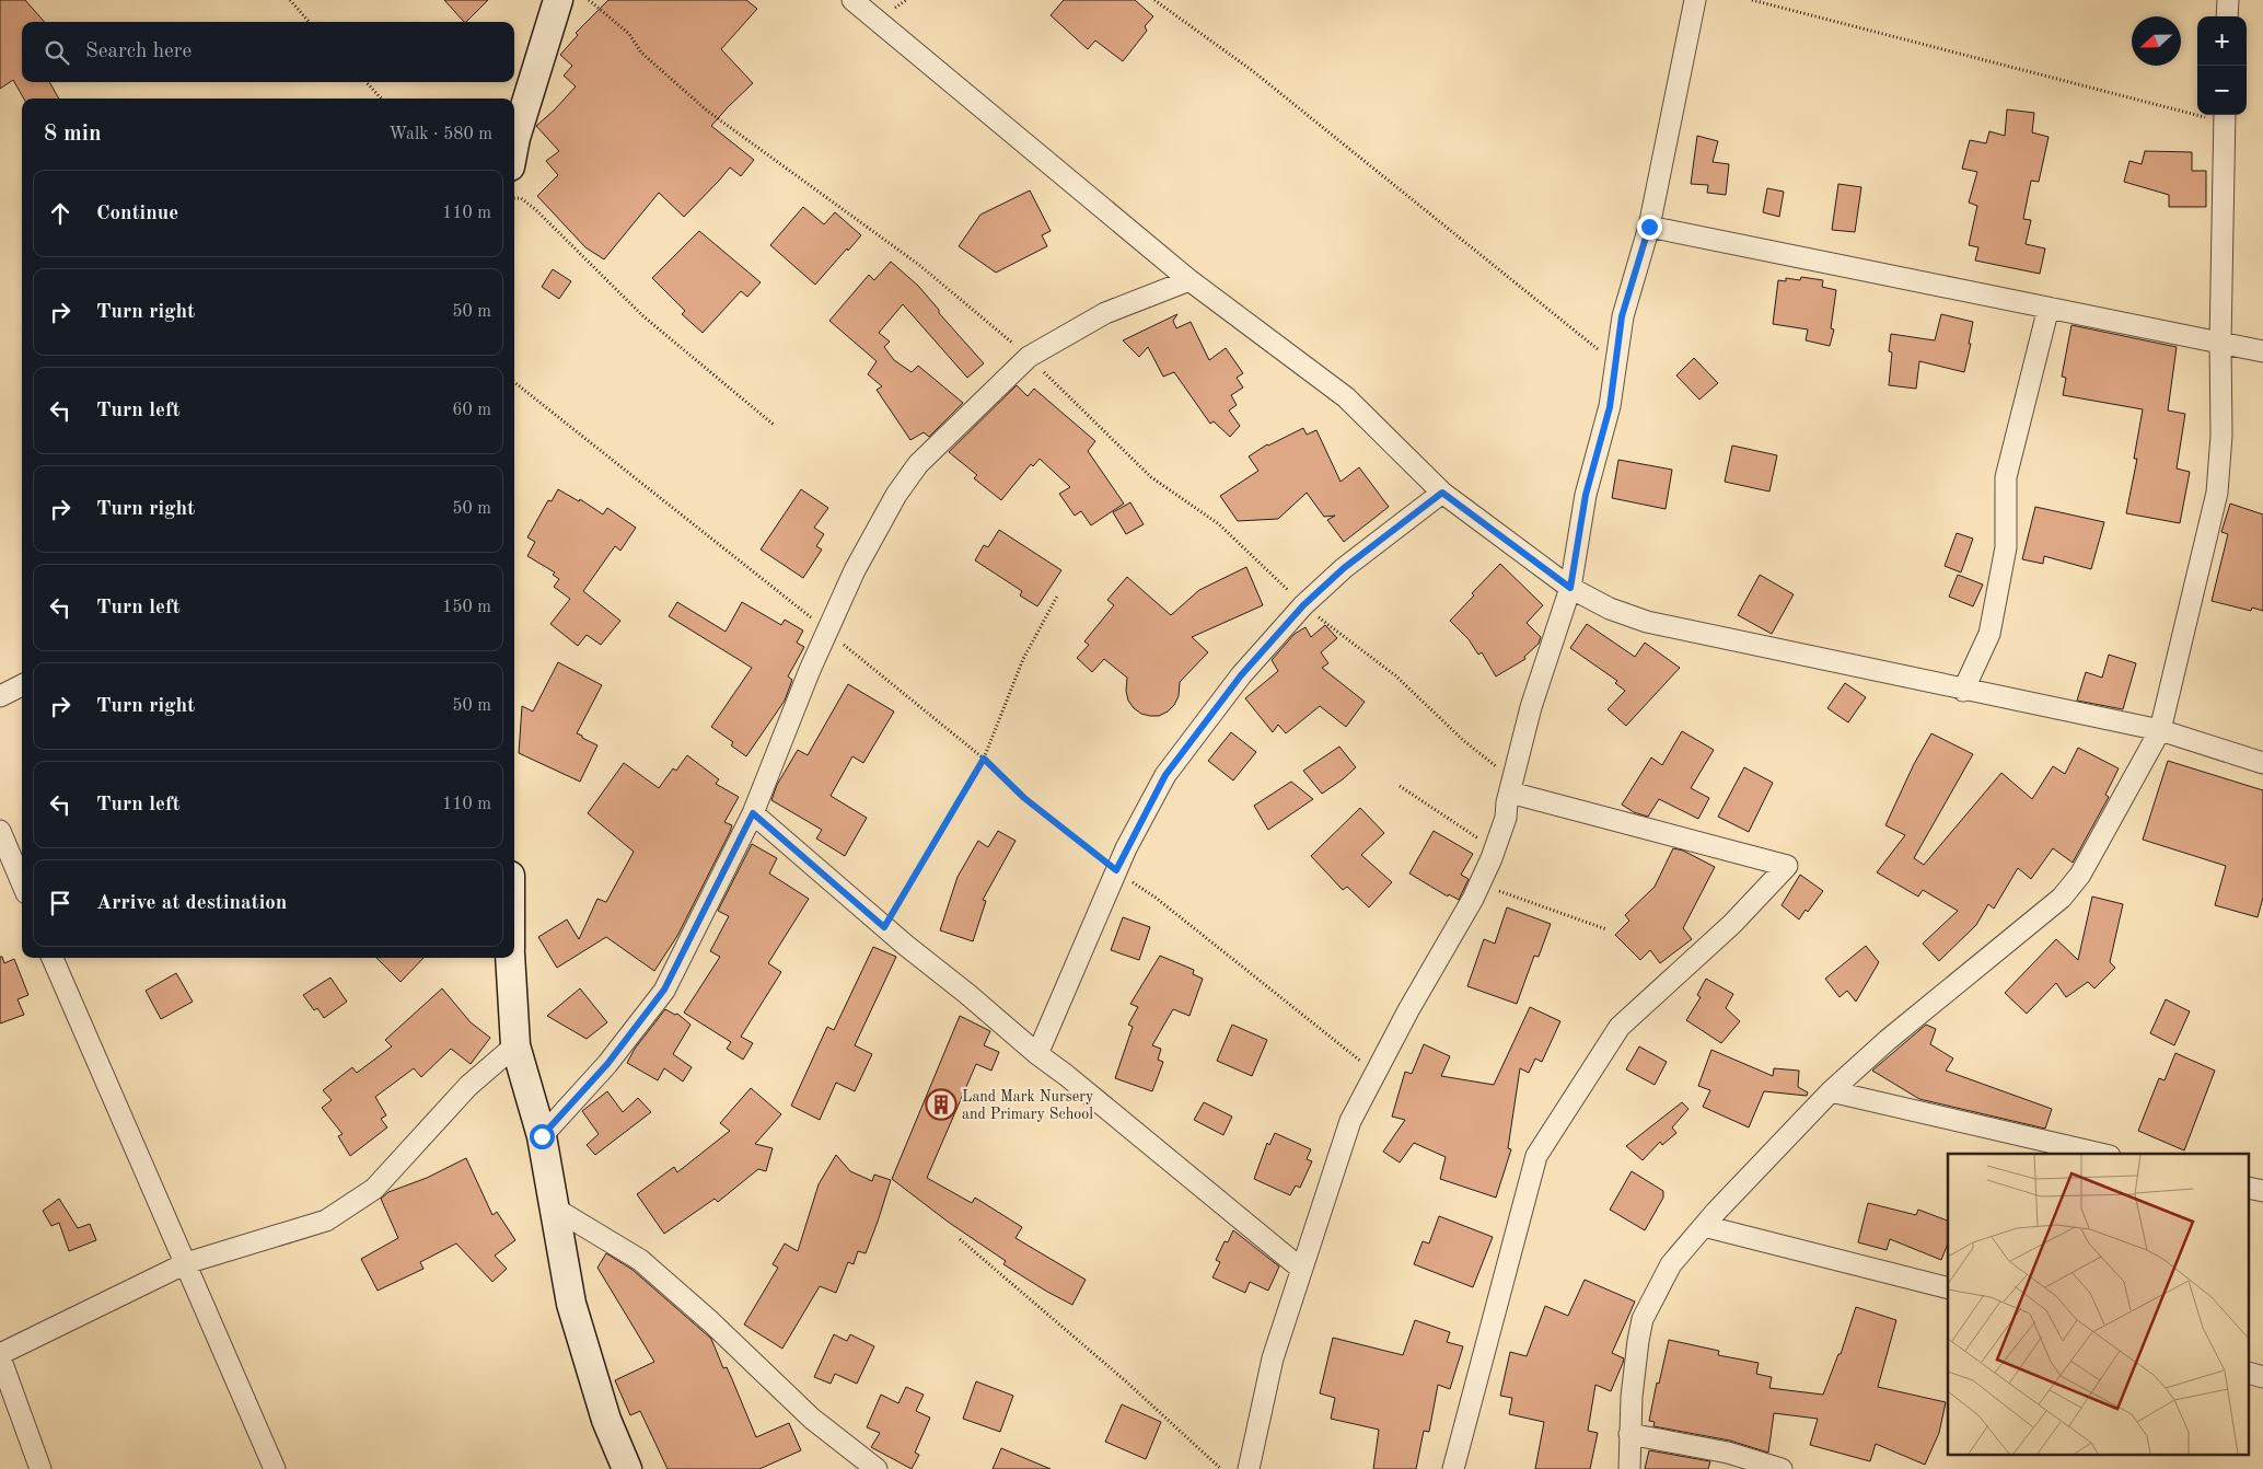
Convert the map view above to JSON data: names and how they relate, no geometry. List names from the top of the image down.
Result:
{
  "places": {
    "building": ["Land Mark Nursery and Primary School"]
  },
  "north": "left",
  "page": {
    "map_buttons": ["+", "−"],
    "search": "Search here",
    "heading": ["8 min", "Walk · 580 m"],
    "list": [
      ["Continue", "110 m"],
      ["Turn right", "50 m"],
      ["Turn left", "60 m"],
      ["Turn right", "50 m"],
      ["Turn left", "150 m"],
      ["Turn right", "50 m"],
      ["Turn left", "110 m"],
      "Arrive at destination"
    ]
  }
}
